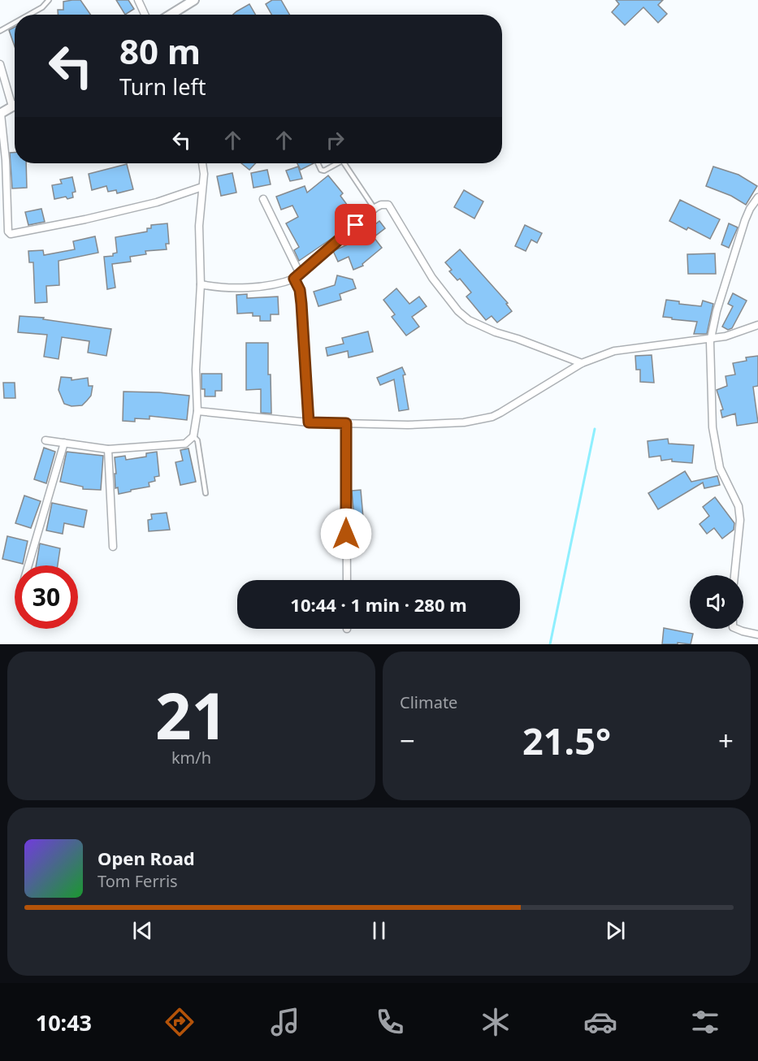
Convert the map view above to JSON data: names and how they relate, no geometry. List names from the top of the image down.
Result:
{
  "page": {
    "turn": ["80 m", "Turn left"],
    "limit": "30",
    "trip": "10:44 · 1 min · 280 m",
    "tile": [
      ["21", "km/h"],
      "Climate"
    ],
    "heat": ["−", "21.5°", "+"],
    "song": ["Open Road", "Tom Ferris"],
    "tabs": "10:43"
  }
}
